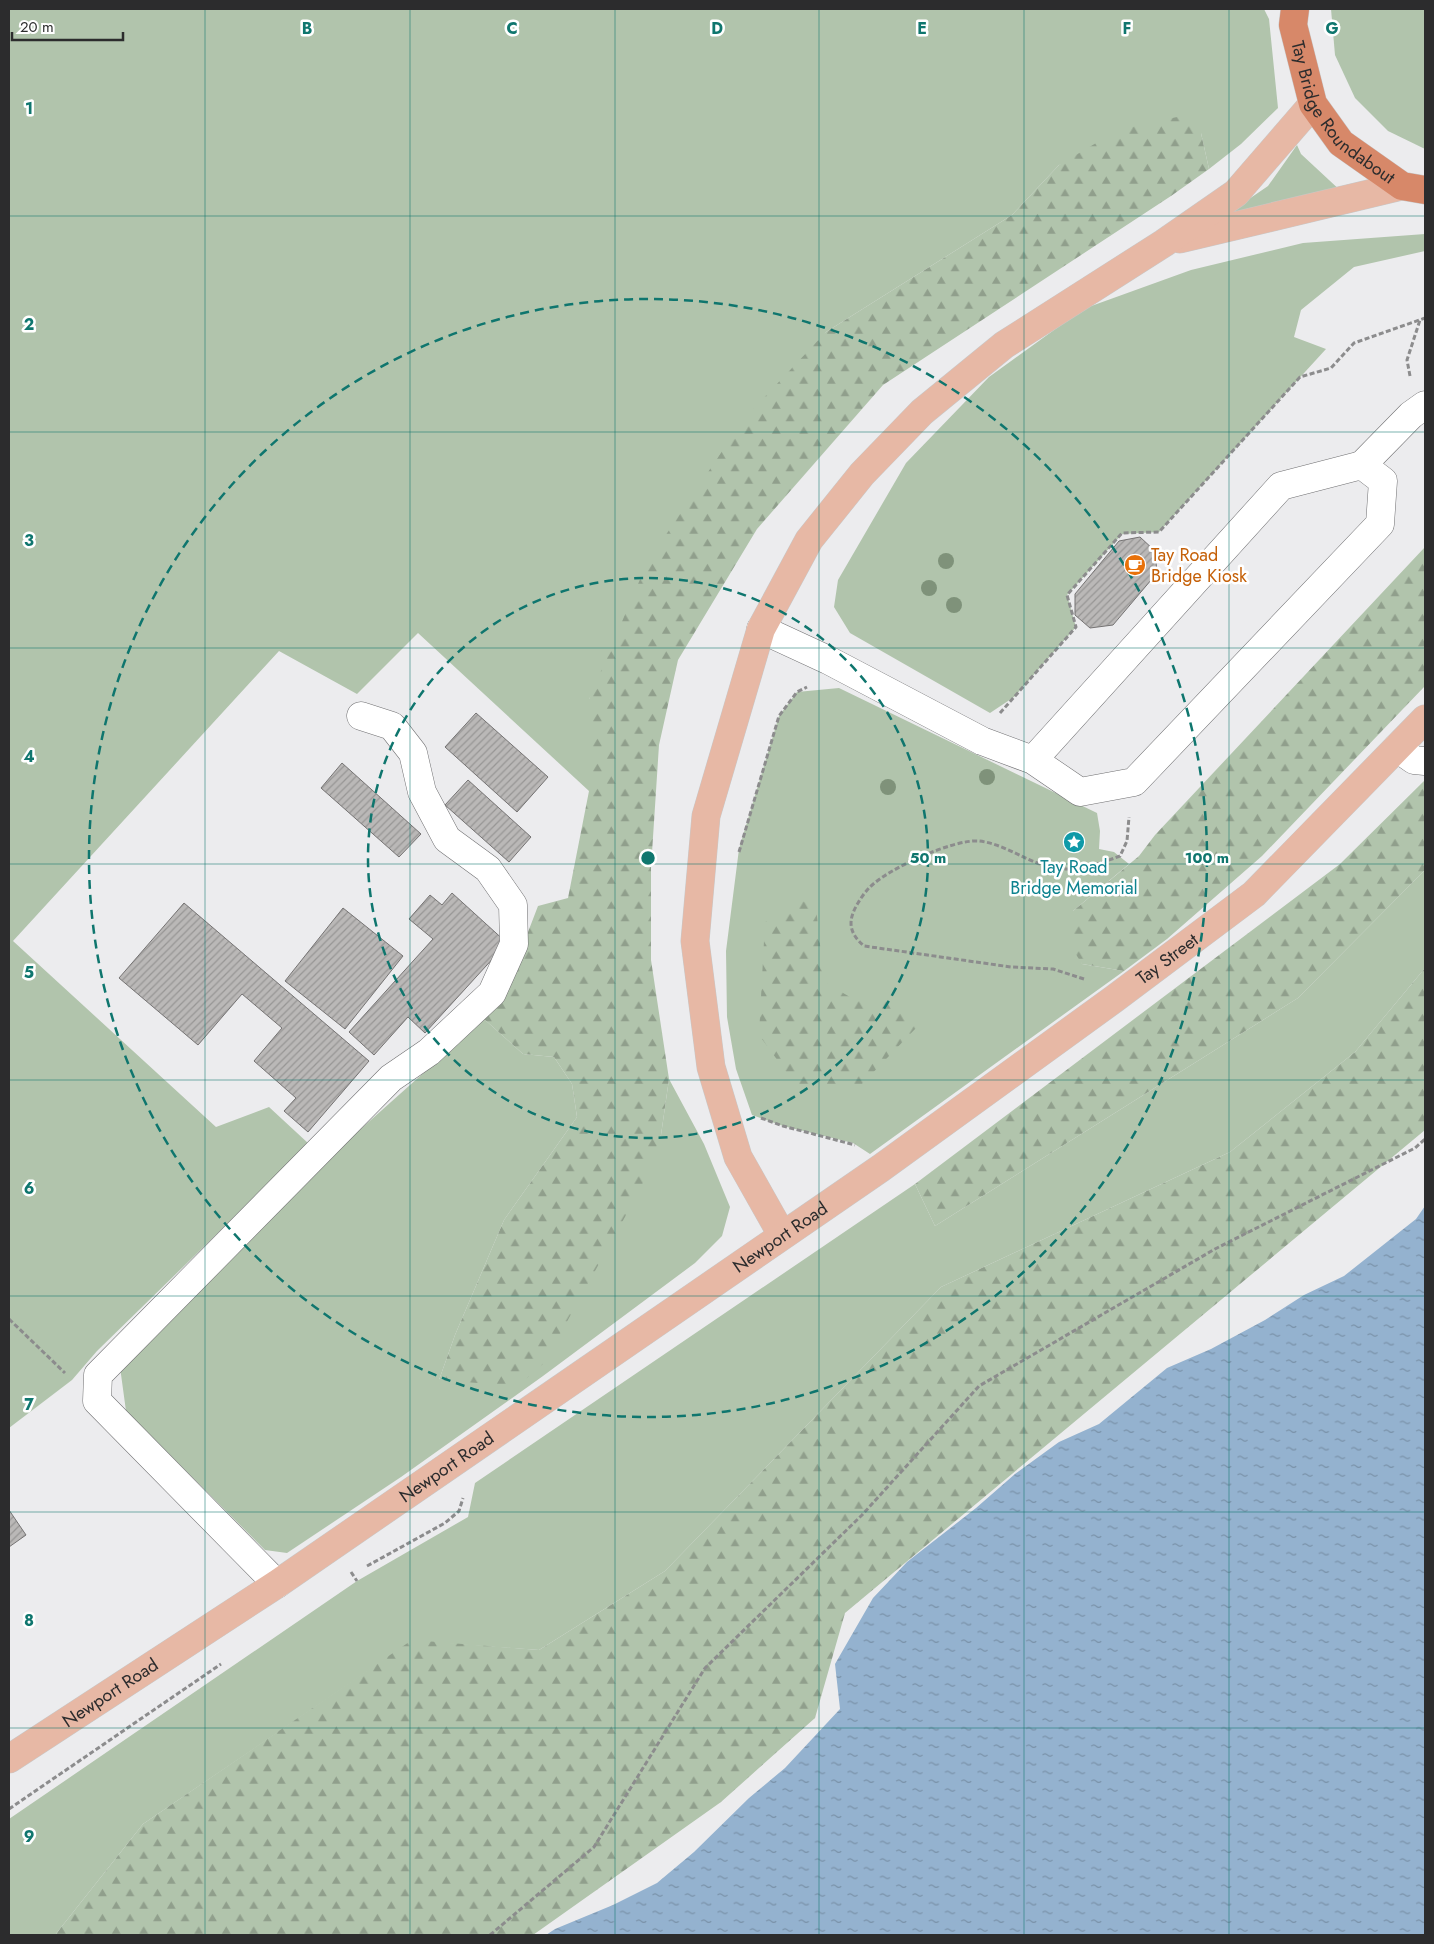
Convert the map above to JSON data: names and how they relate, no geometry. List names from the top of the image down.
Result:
{
  "streets": {
    "highway": ["Tay Bridge Roundabout"],
    "main road": ["Tay Street", "Newport Road"]
  },
  "crossings": [
    ["Tay Street", "Newport Road"]
  ],
  "places": {
    "cafe": ["Tay Road Bridge Kiosk"],
    "place": ["Tay Road Bridge Memorial"]
  },
  "scale_bar": "20 m",
  "grid": {
    "columns": [
      "B",
      "C",
      "D",
      "E",
      "F",
      "G"
    ],
    "rows": [
      "1",
      "2",
      "3",
      "4",
      "5",
      "6",
      "7",
      "8",
      "9"
    ]
  },
  "rings": ["50 m", "100 m"]
}
